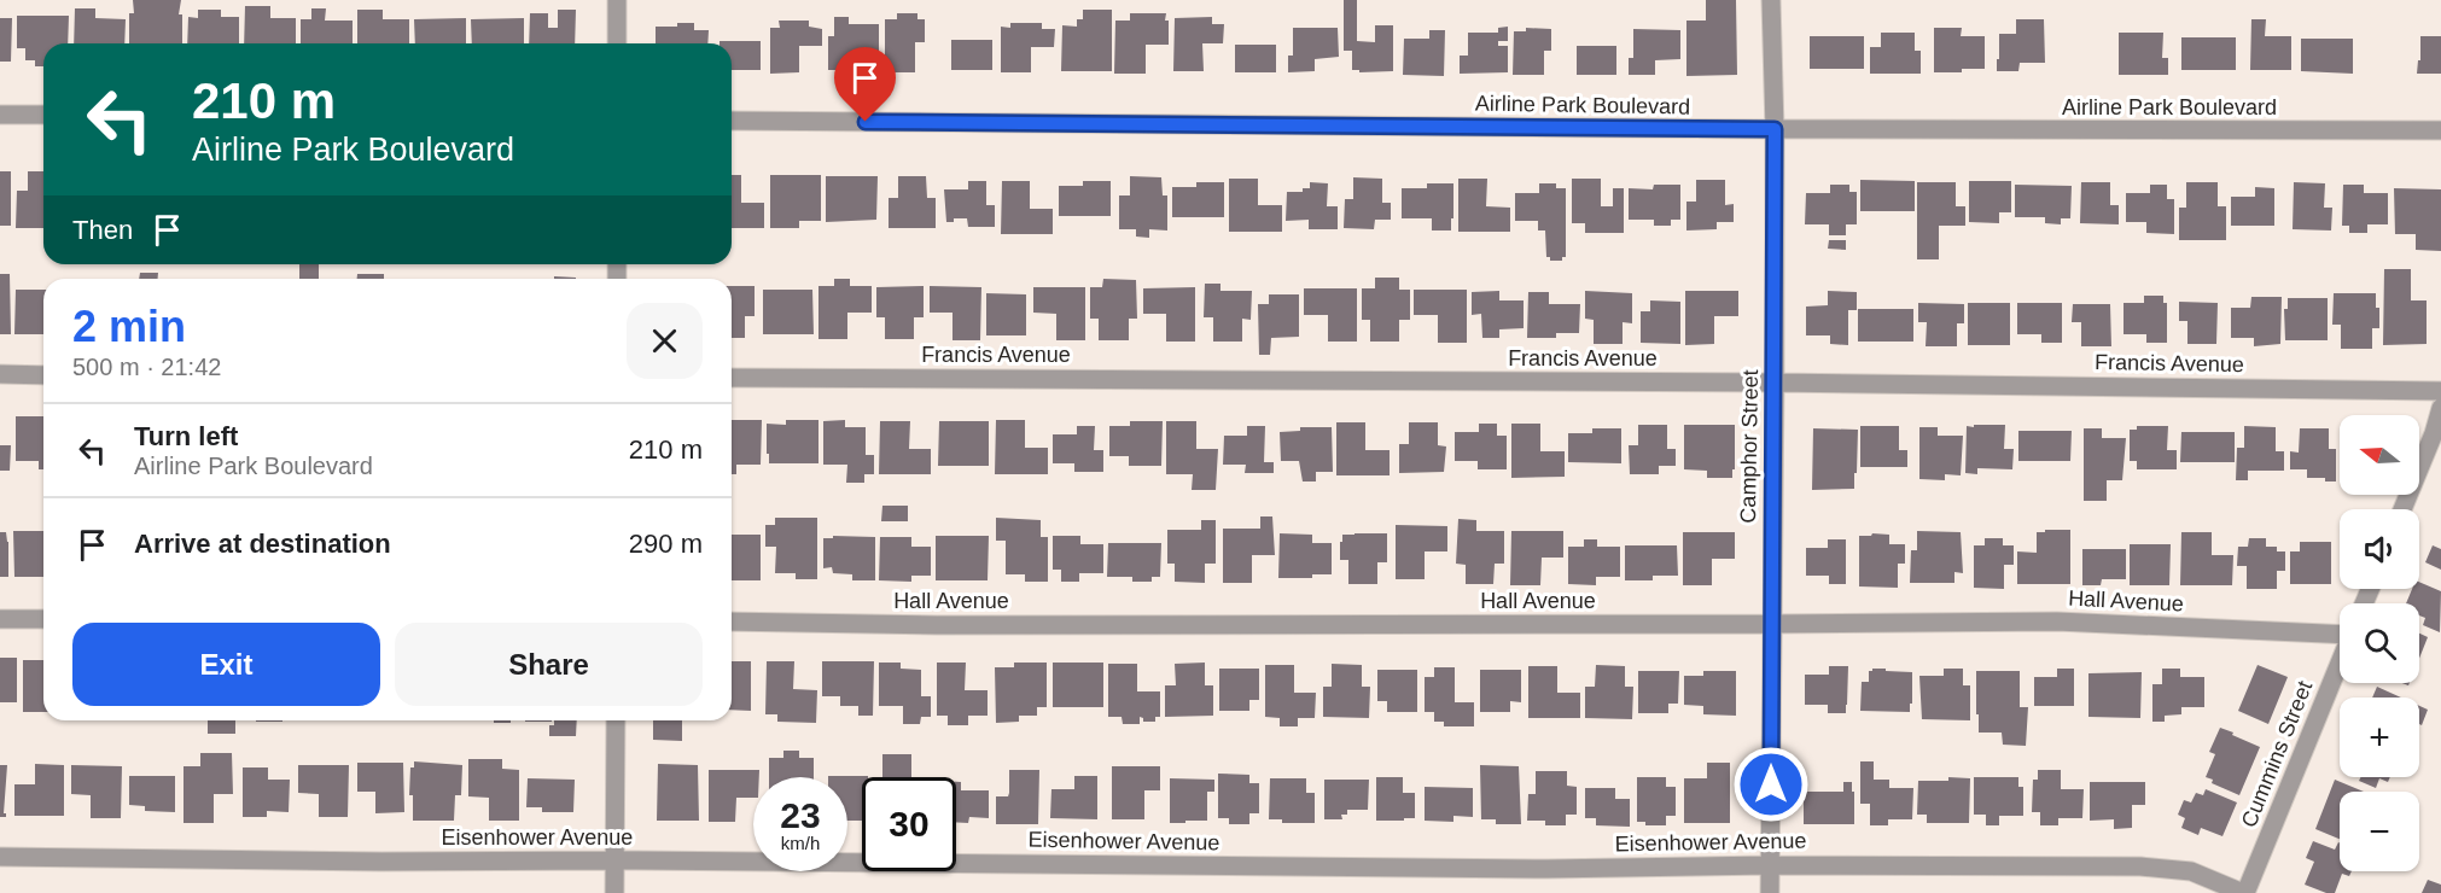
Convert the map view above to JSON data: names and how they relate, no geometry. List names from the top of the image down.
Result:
{
  "streets": {
    "street": [
      "Airline Park Boulevard",
      "Francis Avenue",
      "Camphor Street",
      "Hall Avenue",
      "Cummins Street",
      "Eisenhower Avenue"
    ]
  },
  "crossings": [
    ["Airline Park Boulevard", "Camphor Street"],
    ["Francis Avenue", "Camphor Street"],
    ["Camphor Street", "Hall Avenue"],
    ["Camphor Street", "Eisenhower Avenue"],
    ["Cummins Street", "Eisenhower Avenue"]
  ],
  "north": "left",
  "page": {
    "turn": ["210 m", "Airline Park Boulevard"],
    "then": "Then",
    "heading": ["2 min", "500 m · 21:42"],
    "list": [
      {
        "name": "Turn left",
        "note": "Airline Park Boulevard",
        "value": "210 m"
      },
      {
        "name": "Arrive at destination",
        "value": "290 m"
      }
    ],
    "map_buttons": ["+", "−"],
    "buttons": ["Exit", "Share"],
    "speed": "23 km/h",
    "limit": "30"
  }
}
